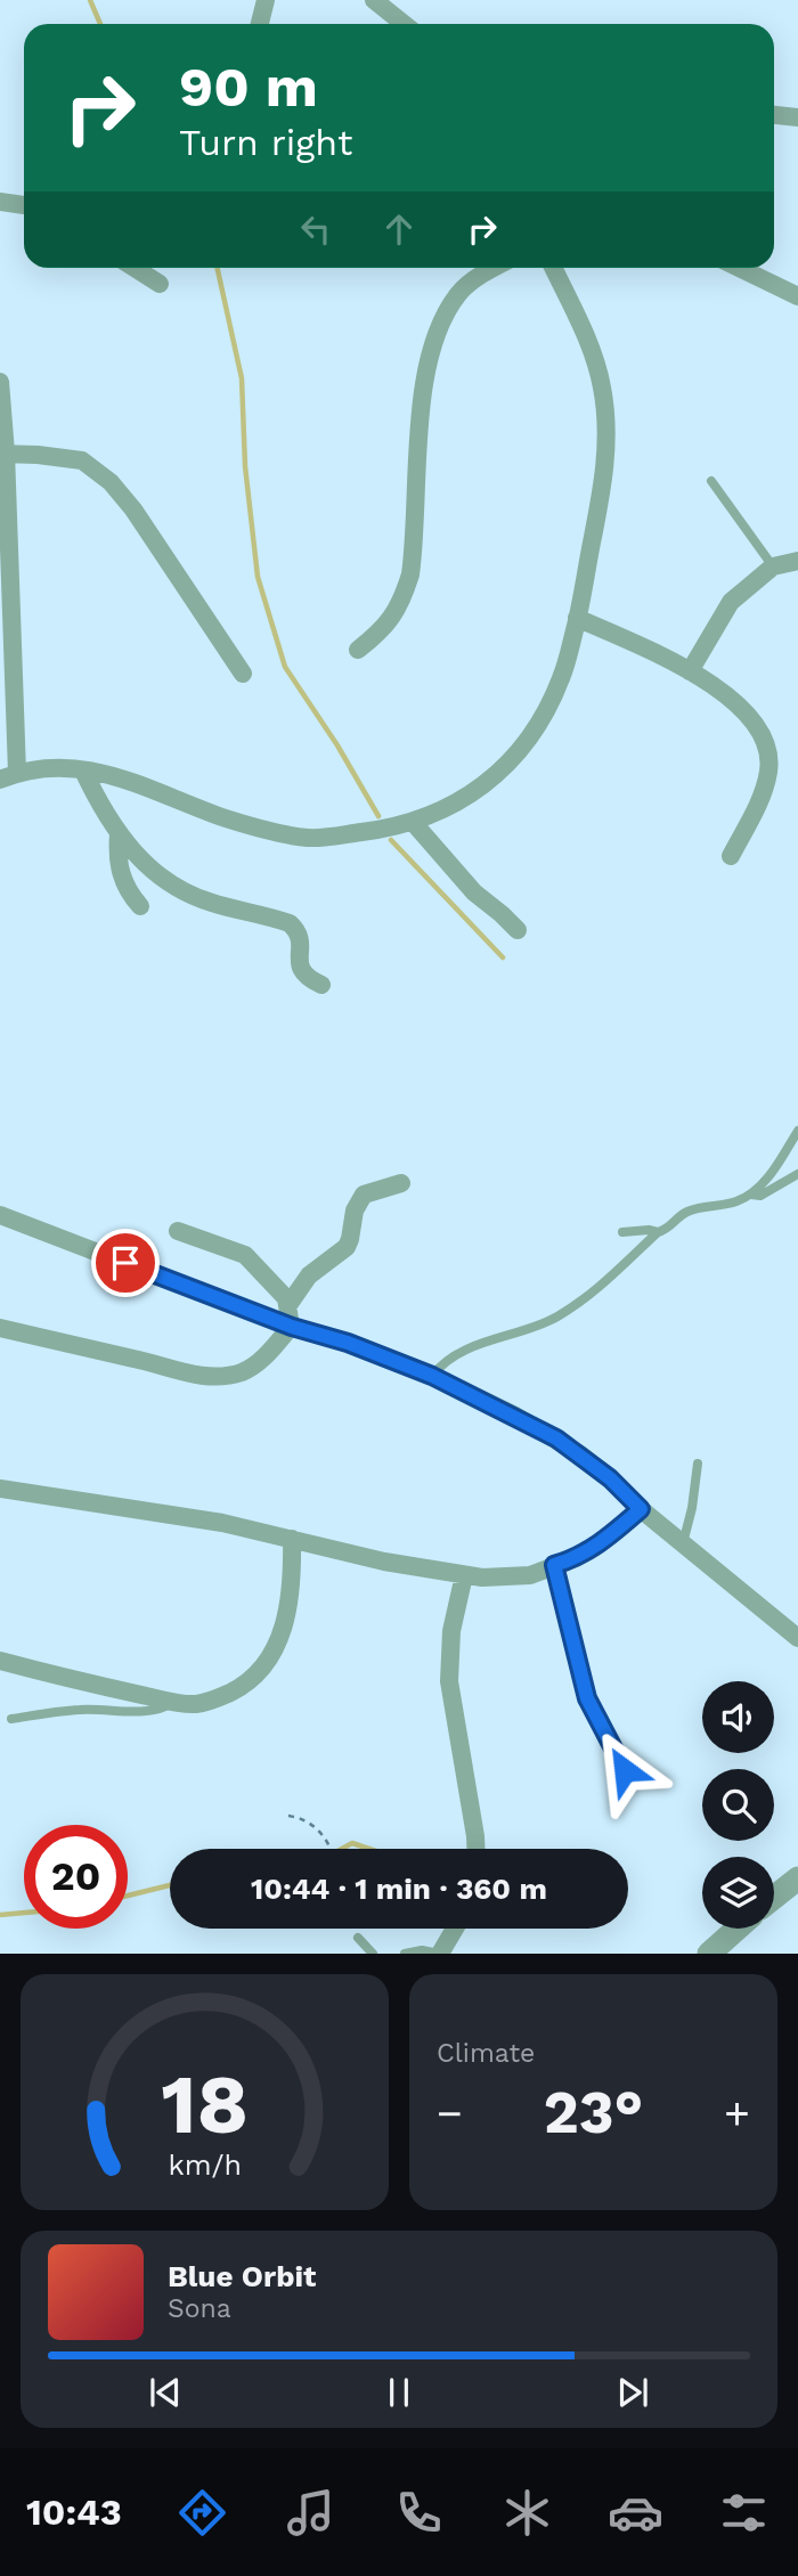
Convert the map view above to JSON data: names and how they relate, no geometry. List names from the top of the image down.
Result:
{
  "page": {
    "turn": ["90 m", "Turn right"],
    "limit": "20",
    "trip": "10:44 · 1 min · 360 m",
    "tile": "Climate",
    "heat": ["−", "23°", "+"],
    "song": ["Blue Orbit", "Sona"],
    "tabs": "10:43",
    "gauge": ["18", "km/h"]
  }
}
